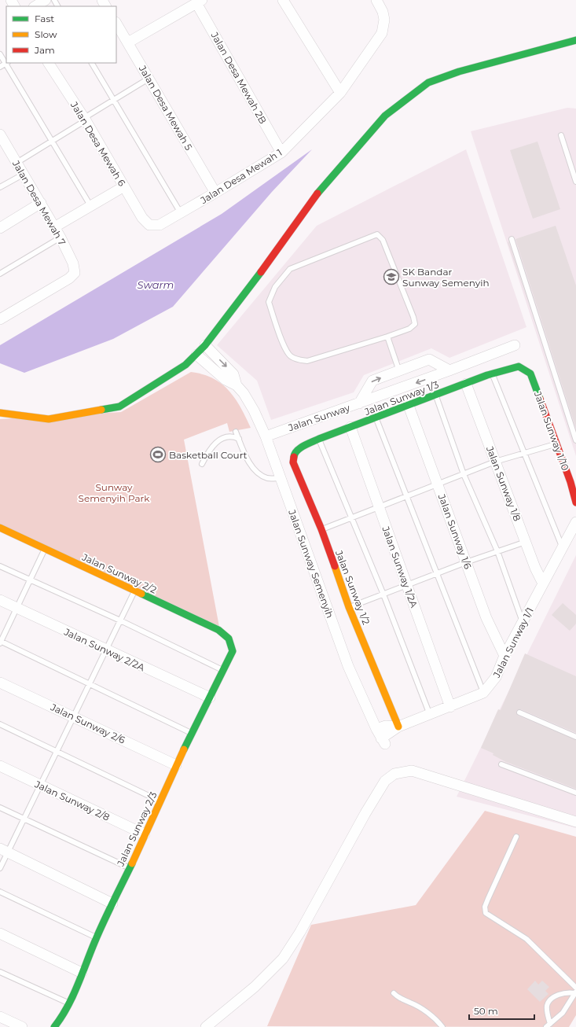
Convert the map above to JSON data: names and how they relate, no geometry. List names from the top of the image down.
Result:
{
  "streets": {
    "street": [
      "Jalan Desa Mewah 2B",
      "Jalan Desa Mewah 5",
      "Jalan Desa Mewah 6",
      "Jalan Desa Mewah 1",
      "Jalan Desa Mewah 7",
      "Jalan Sunway 1/3",
      "Jalan Sunway",
      "Jalan Sunway 1/10",
      "Jalan Sunway 1/8",
      "Jalan Sunway 1/6",
      "Jalan Sunway Semenyih",
      "Jalan Sunway 1/2A",
      "Jalan Sunway 2/2",
      "Jalan Sunway 1/2",
      "Jalan Sunway 1/1",
      "Jalan Sunway 2/2A",
      "Jalan Sunway 2/6",
      "Jalan Sunway 2/8",
      "Jalan Sunway 2/3"
    ]
  },
  "crossings": [
    ["Jalan Desa Mewah 2B", "Jalan Desa Mewah 1"],
    ["Jalan Desa Mewah 5", "Jalan Desa Mewah 1"],
    ["Jalan Desa Mewah 6", "Jalan Desa Mewah 1"],
    ["Jalan Sunway 1/3", "Jalan Sunway 1/10"],
    ["Jalan Sunway 1/3", "Jalan Sunway 1/8"],
    ["Jalan Sunway 1/3", "Jalan Sunway 1/6"],
    ["Jalan Sunway 1/3", "Jalan Sunway 1/2A"],
    ["Jalan Sunway 1/3", "Jalan Sunway 1/2"],
    ["Jalan Sunway", "Jalan Sunway Semenyih"],
    ["Jalan Sunway 1/8", "Jalan Sunway 1/1"],
    ["Jalan Sunway 1/6", "Jalan Sunway 1/1"],
    ["Jalan Sunway Semenyih", "Jalan Sunway 1/1"],
    ["Jalan Sunway 1/2A", "Jalan Sunway 1/1"],
    ["Jalan Sunway 2/2", "Jalan Sunway 2/3"],
    ["Jalan Sunway 1/2", "Jalan Sunway 1/1"],
    ["Jalan Sunway 2/2A", "Jalan Sunway 2/3"],
    ["Jalan Sunway 2/6", "Jalan Sunway 2/3"],
    ["Jalan Sunway 2/8", "Jalan Sunway 2/3"]
  ],
  "one_way": ["Jalan Sunway"],
  "water": ["Swarm"],
  "parks": ["Sunway Semenyih Park"],
  "places": {
    "school or university": ["SK Bandar Sunway Semenyih"],
    "sports": ["Basketball Court"]
  },
  "legend": ["Fast", "Slow", "Jam"],
  "scale_bar": "50 m"
}
